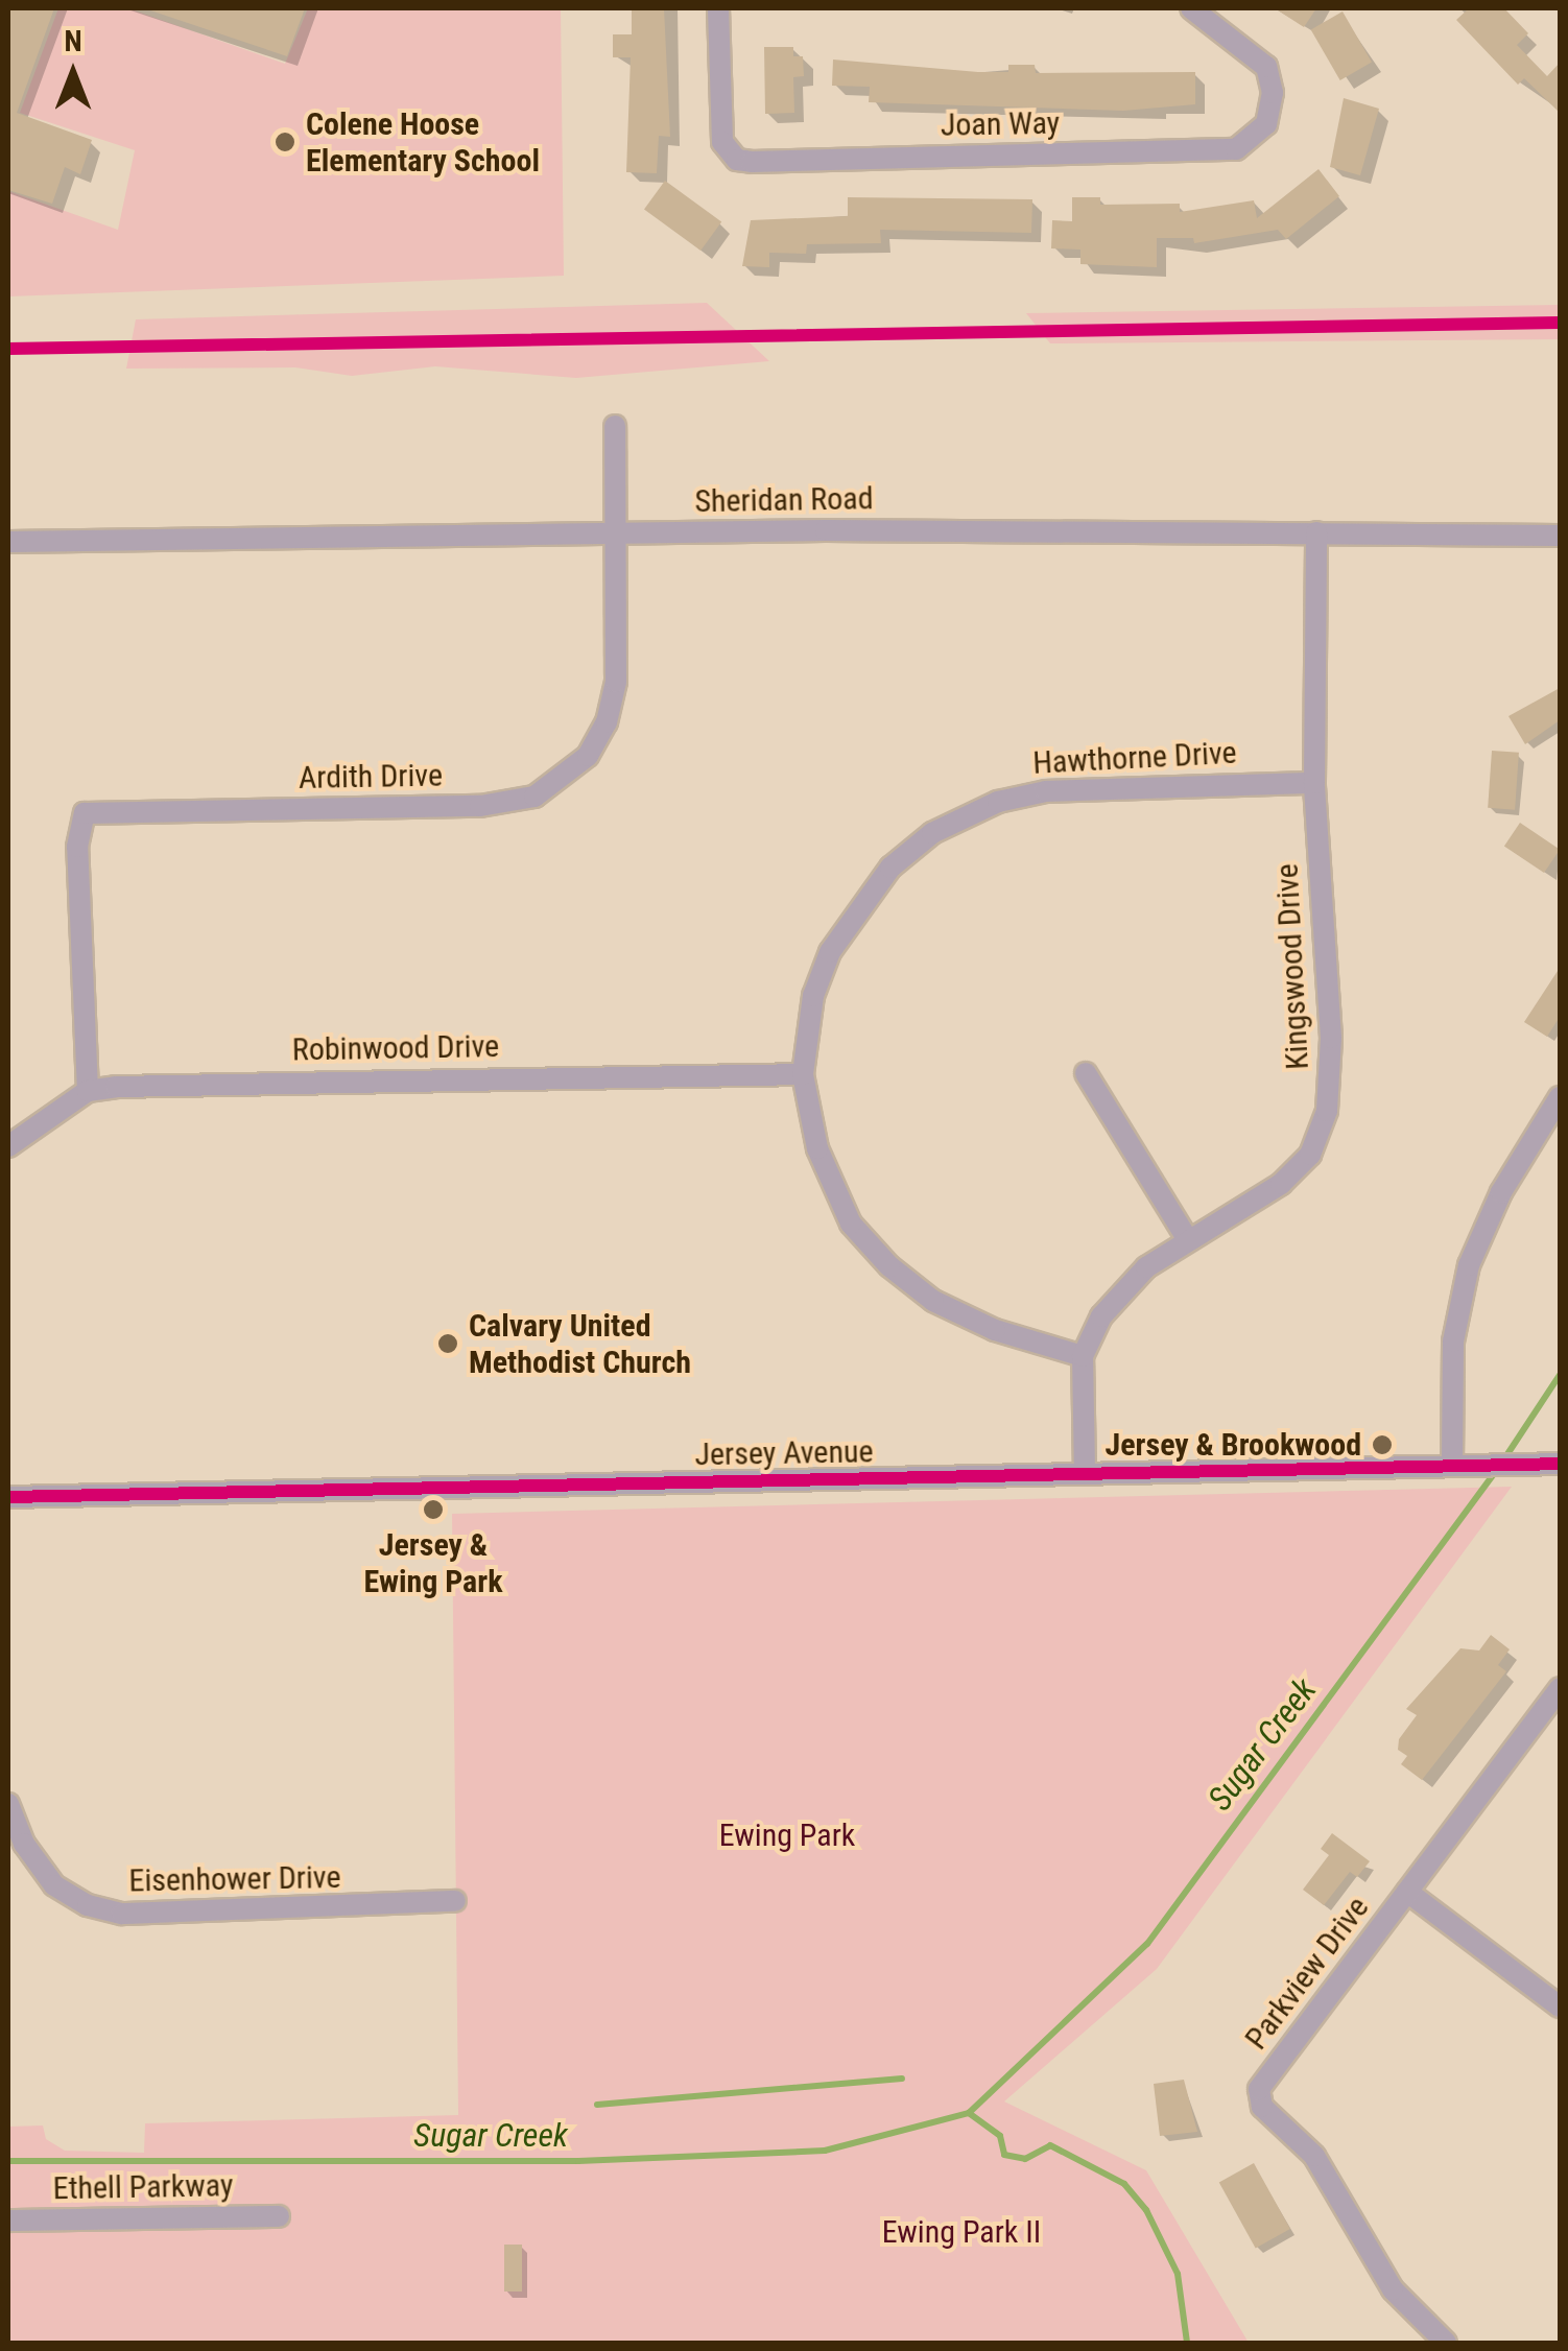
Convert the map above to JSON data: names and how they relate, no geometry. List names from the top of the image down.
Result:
{
  "streets": {
    "street": [
      "Joan Way",
      "Sheridan Road",
      "Hawthorne Drive",
      "Ardith Drive",
      "Kingswood Drive",
      "Robinwood Drive",
      "Jersey Avenue",
      "Eisenhower Drive",
      "Parkview Drive",
      "Ethell Parkway"
    ]
  },
  "crossings": [
    ["Sheridan Road", "Ardith Drive"],
    ["Sheridan Road", "Kingswood Drive"],
    ["Hawthorne Drive", "Kingswood Drive"],
    ["Hawthorne Drive", "Robinwood Drive"],
    ["Ardith Drive", "Robinwood Drive"]
  ],
  "water": ["Sugar Creek"],
  "parks": ["Ewing Park", "Ewing Park II"],
  "places": [
    "Colene Hoose Elementary School",
    "Calvary United Methodist Church",
    "Jersey & Brookwood",
    "Jersey & Ewing Park"
  ],
  "north": "top"
}
